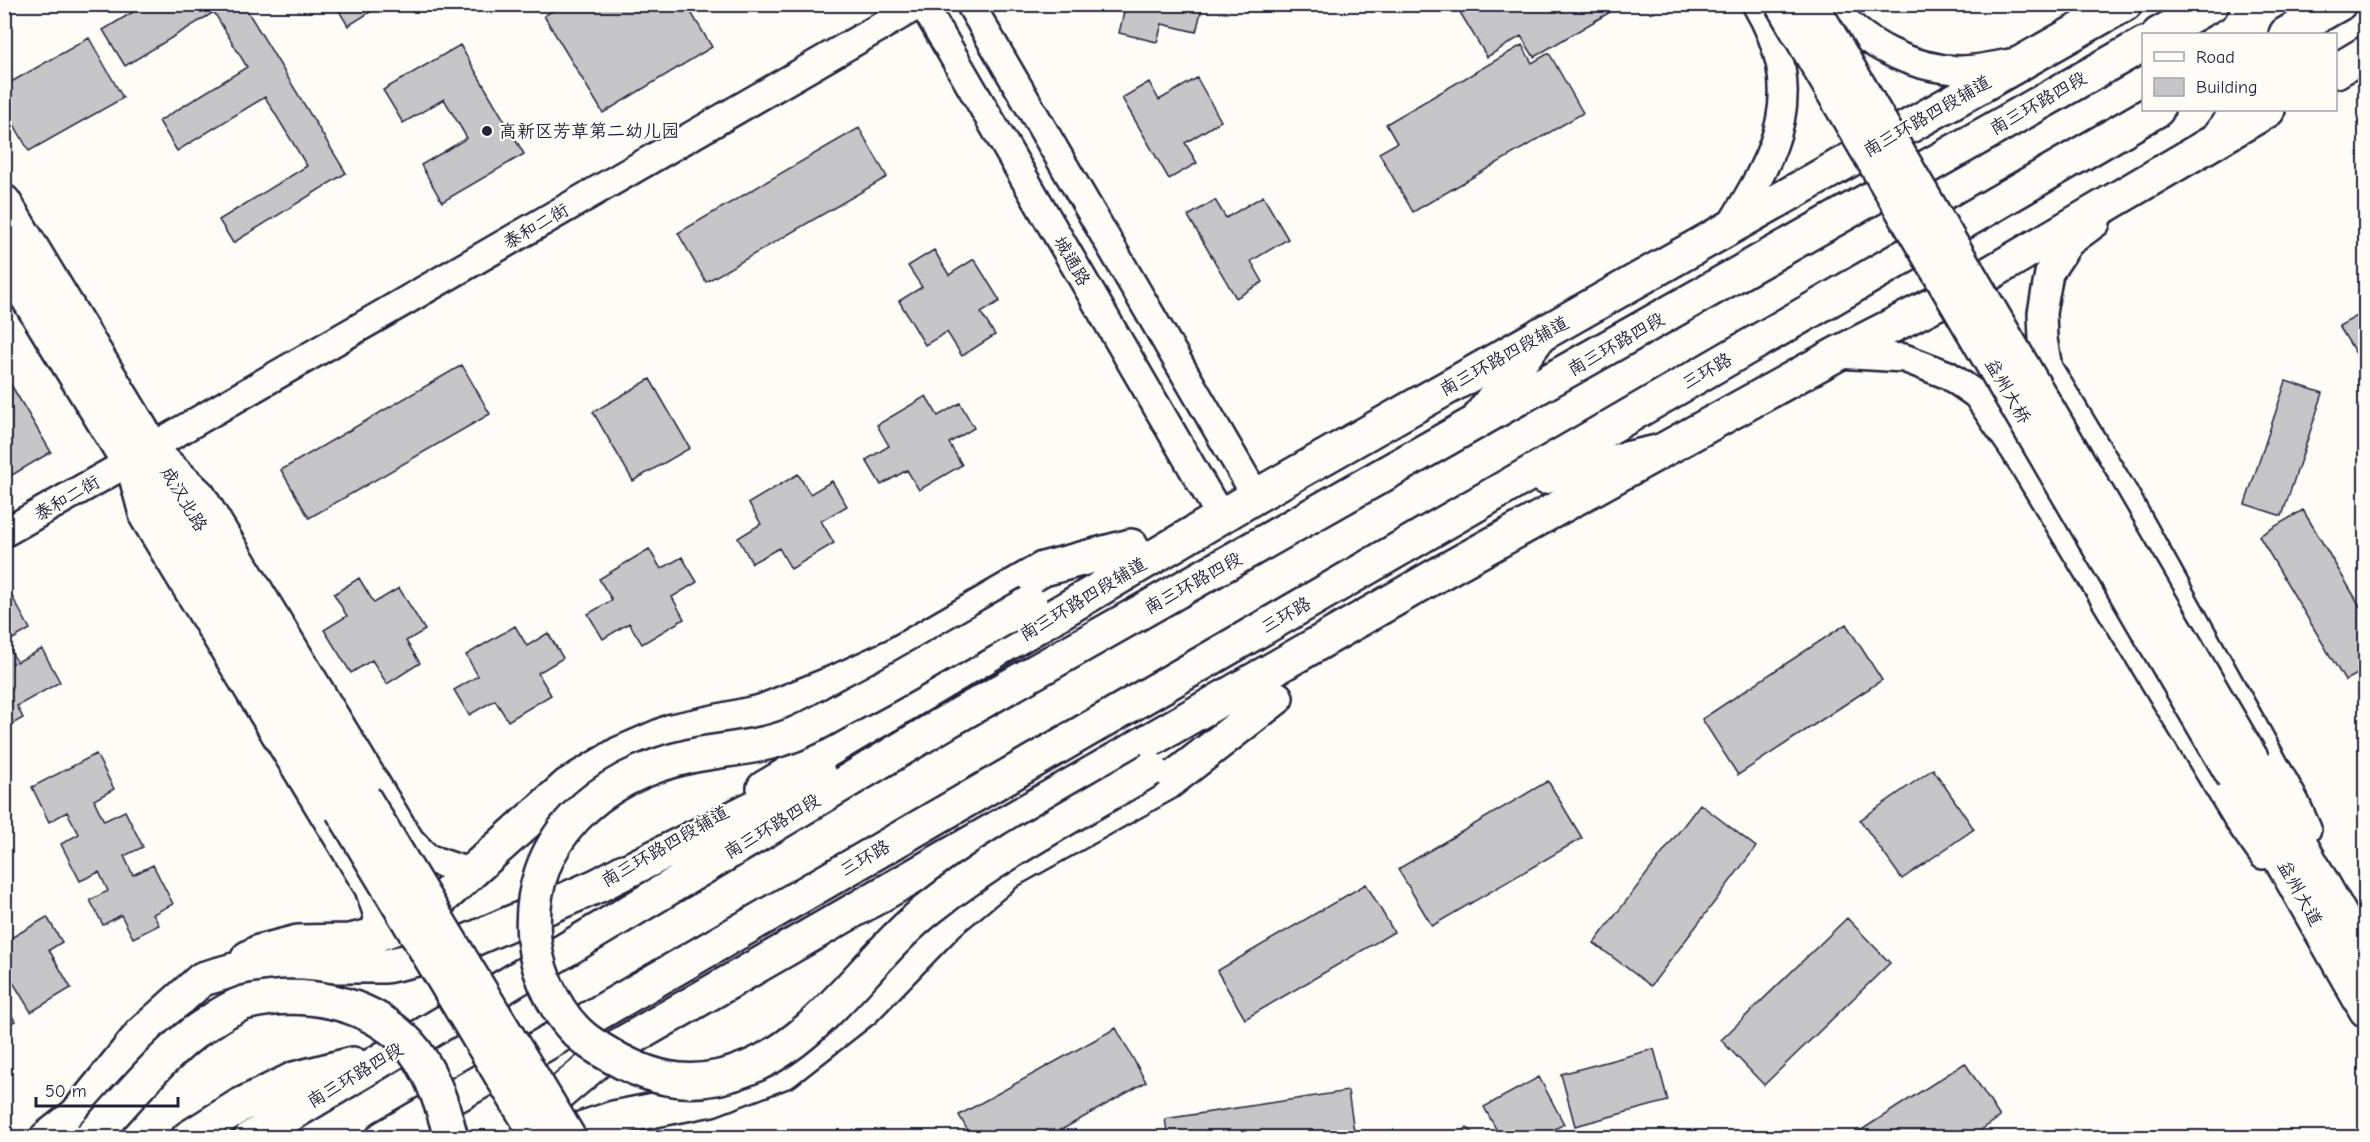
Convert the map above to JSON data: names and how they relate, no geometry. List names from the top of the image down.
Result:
{
  "streets": {
    "main road": [
      "南三环路四段",
      "南三环路四段辅道",
      "三环路",
      "益州大桥",
      "成汉北路",
      "益州大道"
    ],
    "street": ["泰和二街", "城通路"]
  },
  "crossings": [
    ["南三环路四段辅道", "城通路"],
    ["泰和二街", "城通路"],
    ["泰和二街", "成汉北路"],
    ["益州大桥", "益州大道"]
  ],
  "places": ["高新区芳草第二幼儿园"],
  "legend": ["Road", "Building"],
  "scale_bar": "50 m"
}
